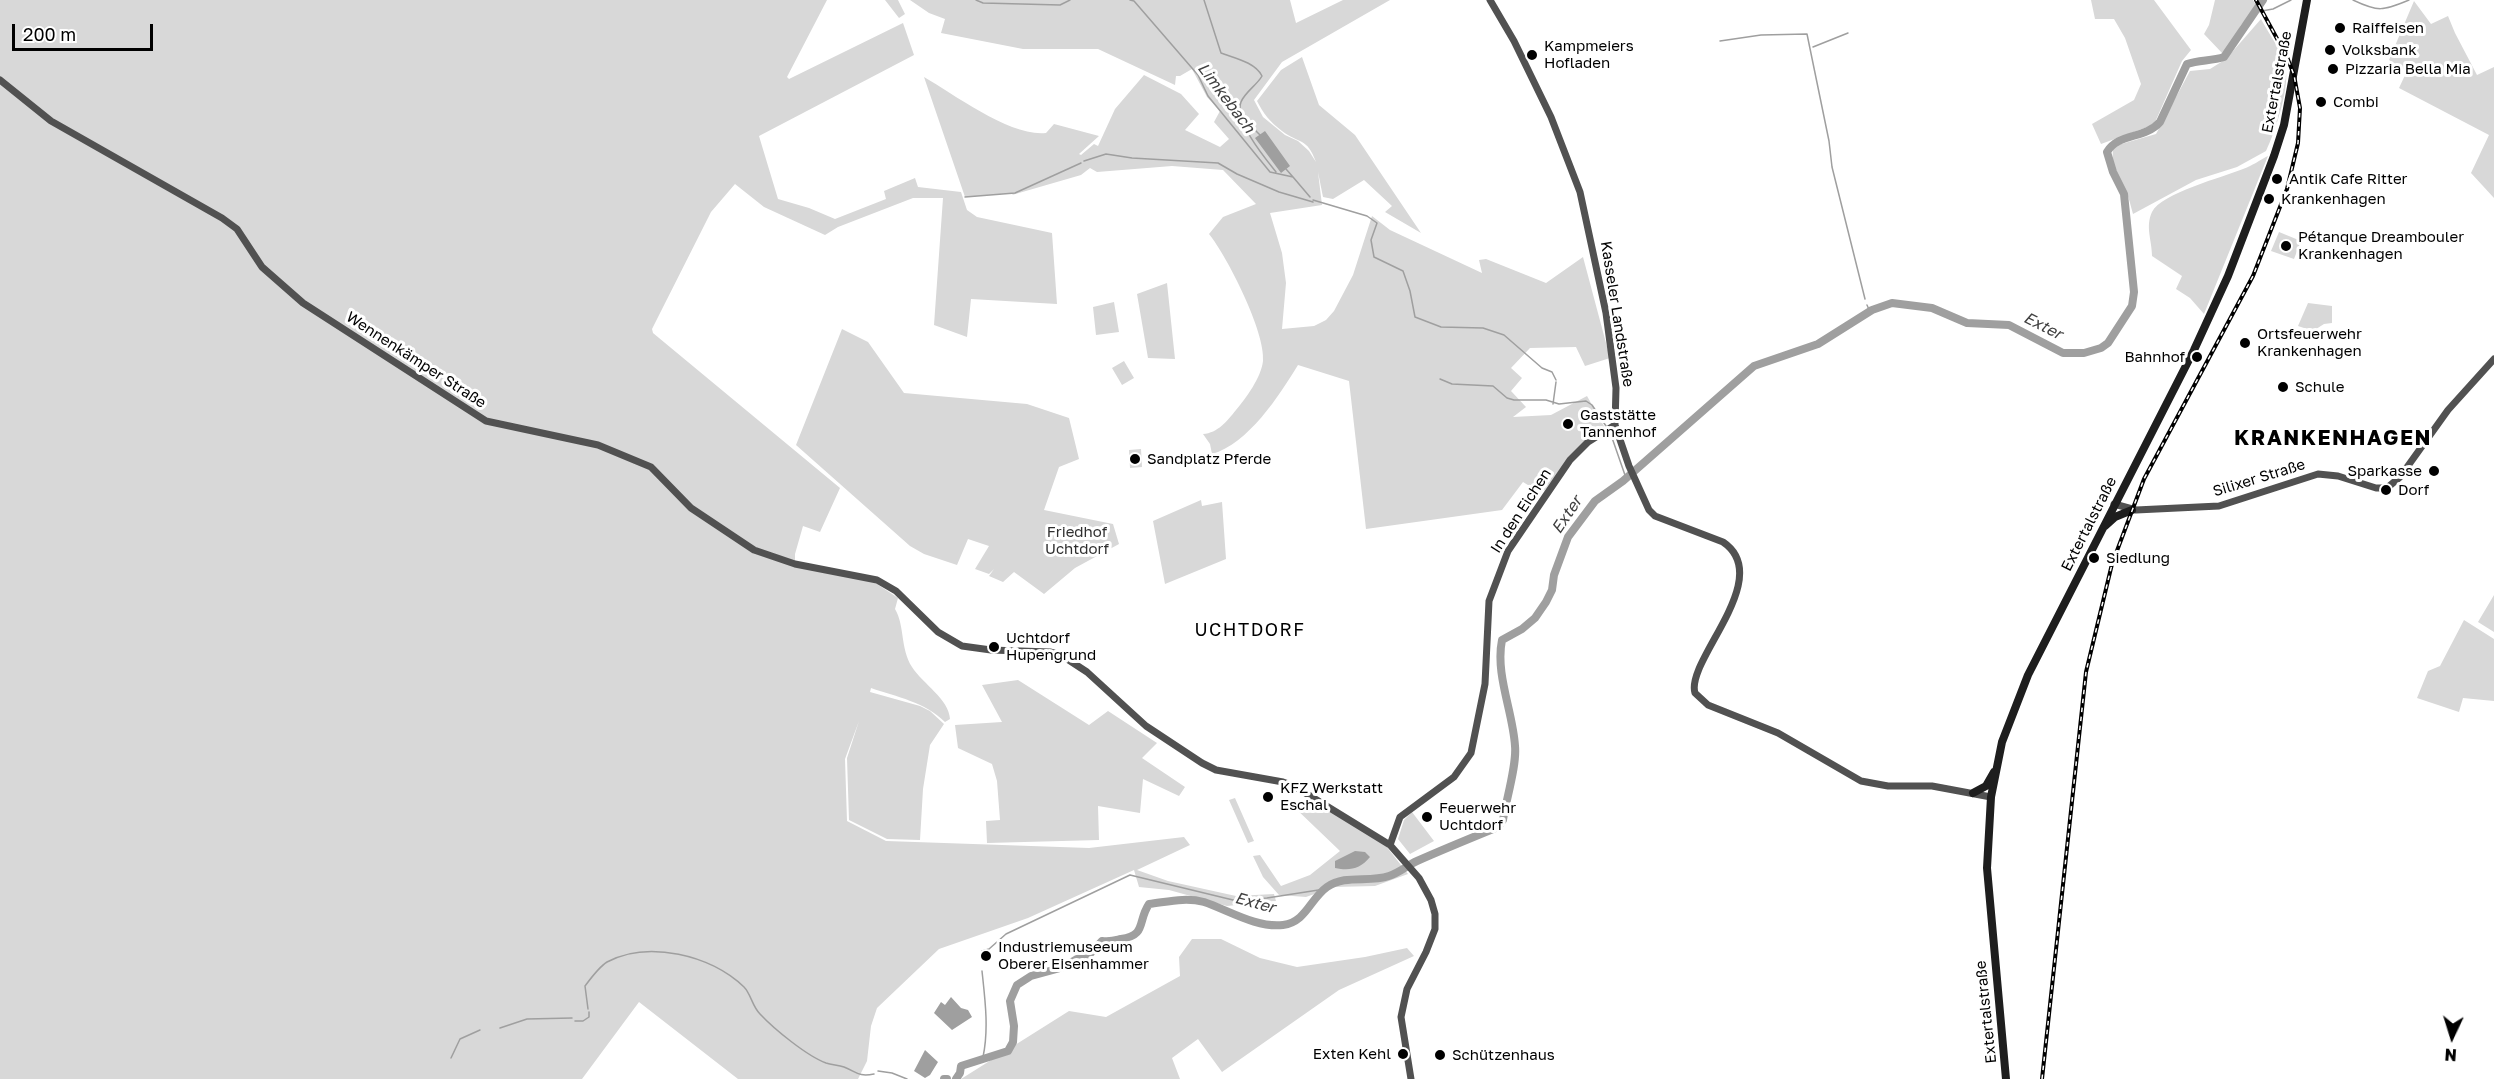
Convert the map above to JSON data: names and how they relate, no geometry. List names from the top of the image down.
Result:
{
  "streets": {
    "main road": ["Extertalstraße"],
    "street": [
      "Kasseler Landstraße",
      "Wennenkämper Straße",
      "Silixer Straße",
      "In den Eichen"
    ]
  },
  "crossings": [
    ["Extertalstraße", "Kasseler Landstraße"],
    ["Extertalstraße", "Silixer Straße"],
    ["Kasseler Landstraße", "In den Eichen"],
    ["Wennenkämper Straße", "In den Eichen"]
  ],
  "districts": ["KRANKENHAGEN", "UCHTDORF"],
  "water": ["Limkebach", "Exter"],
  "parks": ["Friedhof Uchtdorf"],
  "places": [
    "Raiffeisen",
    "Volksbank",
    "Kampmeiers Hofladen",
    "Pizzaria Bella Mia",
    "Combi",
    "Antik Cafe Ritter",
    "Krankenhagen",
    "Pétanque Dreambouler Krankenhagen",
    "Ortsfeuerwehr Krankenhagen",
    "Bahnhof",
    "Schule",
    "Gaststätte Tannenhof",
    "Sandplatz Pferde",
    "Sparkasse",
    "Dorf",
    "Siedlung",
    "Uchtdorf Hupengrund",
    "KFZ Werkstatt Eschal",
    "Feuerwehr Uchtdorf",
    "Industriemuseeum Oberer Eisenhammer",
    "Exten Kehl",
    "Schützenhaus"
  ],
  "scale_bar": "200 m",
  "north": "bottom"
}
